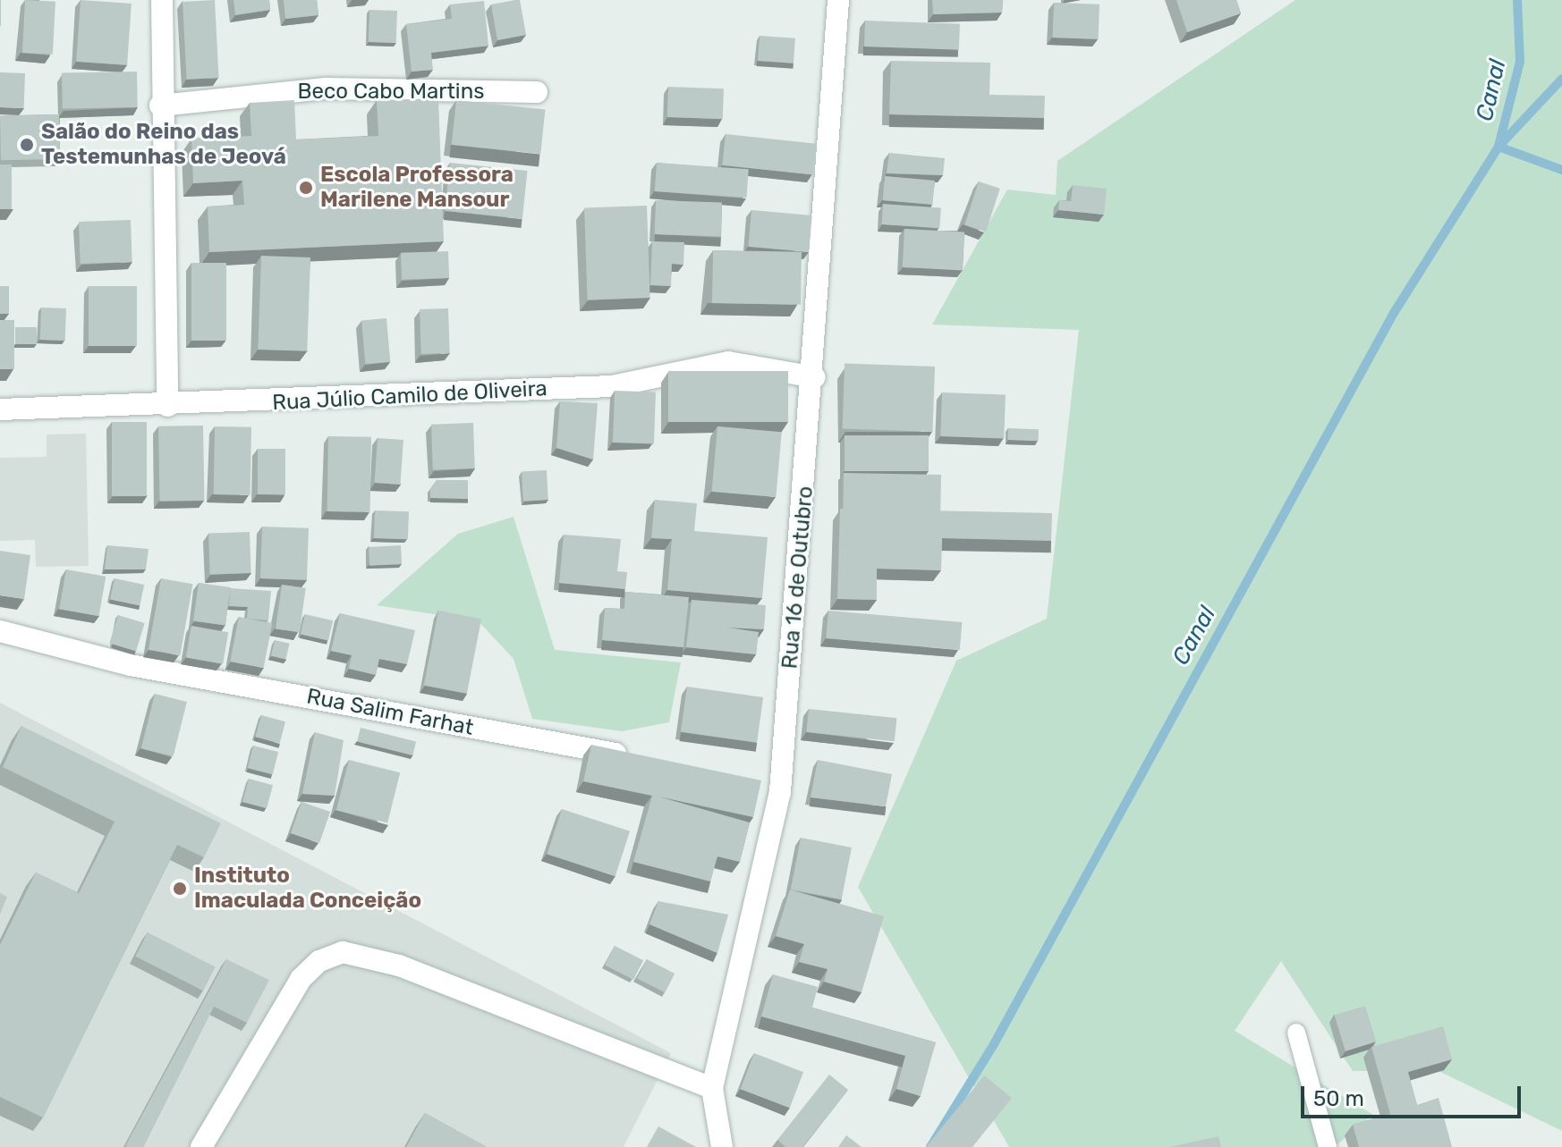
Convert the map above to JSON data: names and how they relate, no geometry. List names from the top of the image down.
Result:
{
  "streets": {
    "street": [
      "Beco Cabo Martins",
      "Rua Júlio Camilo de Oliveira",
      "Rua 16 de Outubro",
      "Rua Salim Farhat"
    ]
  },
  "crossings": [
    ["Rua Júlio Camilo de Oliveira", "Rua 16 de Outubro"]
  ],
  "water": ["Canal"],
  "places": ["Salão do Reino das Testemunhas de Jeová", "Escola Professora Marilene Mansour", "Instituto Imaculada Conceição"],
  "scale_bar": "50 m"
}
